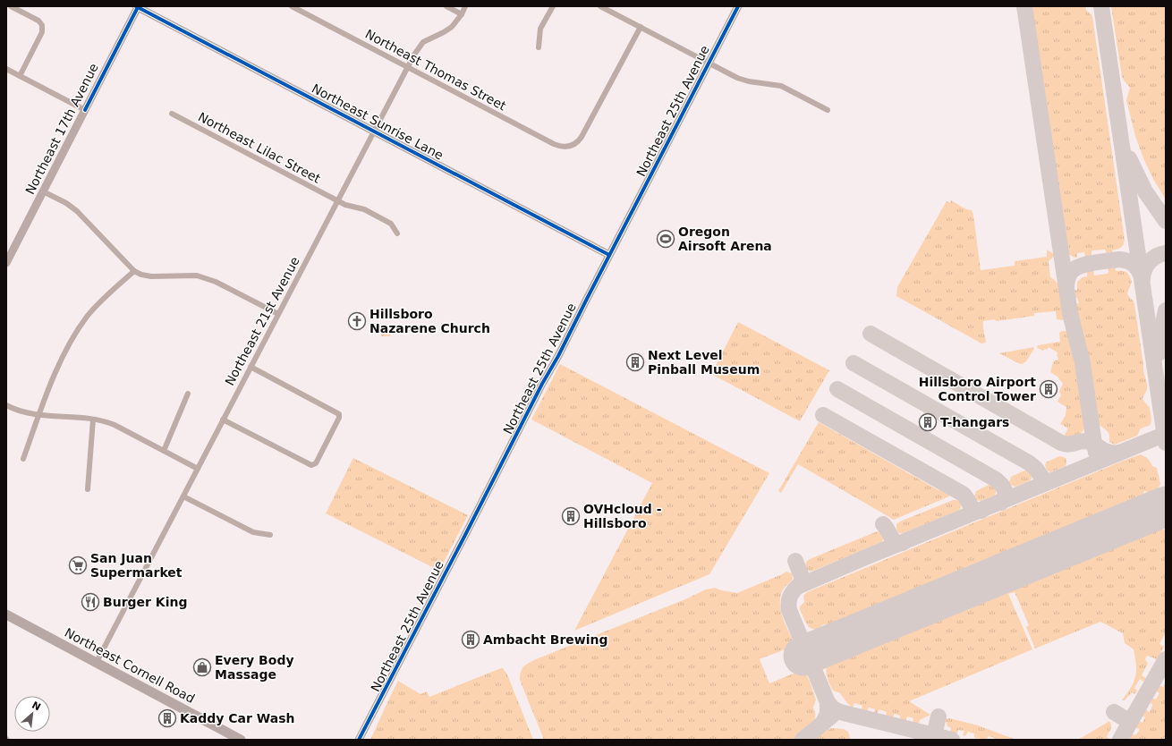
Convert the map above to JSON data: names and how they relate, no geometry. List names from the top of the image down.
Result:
{
  "streets": {
    "highway": ["Northeast Cornell Road"],
    "main road": ["Northeast 25th Avenue", "Northeast Sunrise Lane", "Northeast 17th Avenue"],
    "street": ["Northeast Thomas Street", "Northeast Lilac Street", "Northeast 21st Avenue"]
  },
  "crossings": [
    ["Northeast Thomas Street", "Northeast 21st Avenue"],
    ["Northeast 25th Avenue", "Northeast Sunrise Lane"],
    ["Northeast Sunrise Lane", "Northeast 17th Avenue"],
    ["Northeast Sunrise Lane", "Northeast 21st Avenue"],
    ["Northeast Lilac Street", "Northeast 21st Avenue"],
    ["Northeast 21st Avenue", "Northeast Cornell Road"]
  ],
  "places": {
    "sports": ["Oregon Airsoft Arena"],
    "church": ["Hillsboro Nazarene Church"],
    "building": [
      "Next Level Pinball Museum",
      "Hillsboro Airport Control Tower",
      "T-hangars",
      "OVHcloud - Hillsboro",
      "Ambacht Brewing",
      "Kaddy Car Wash"
    ],
    "supermarket": ["San Juan Supermarket"],
    "restaurant": ["Burger King"],
    "shop": ["Every Body Massage"]
  },
  "north": "top right"
}
